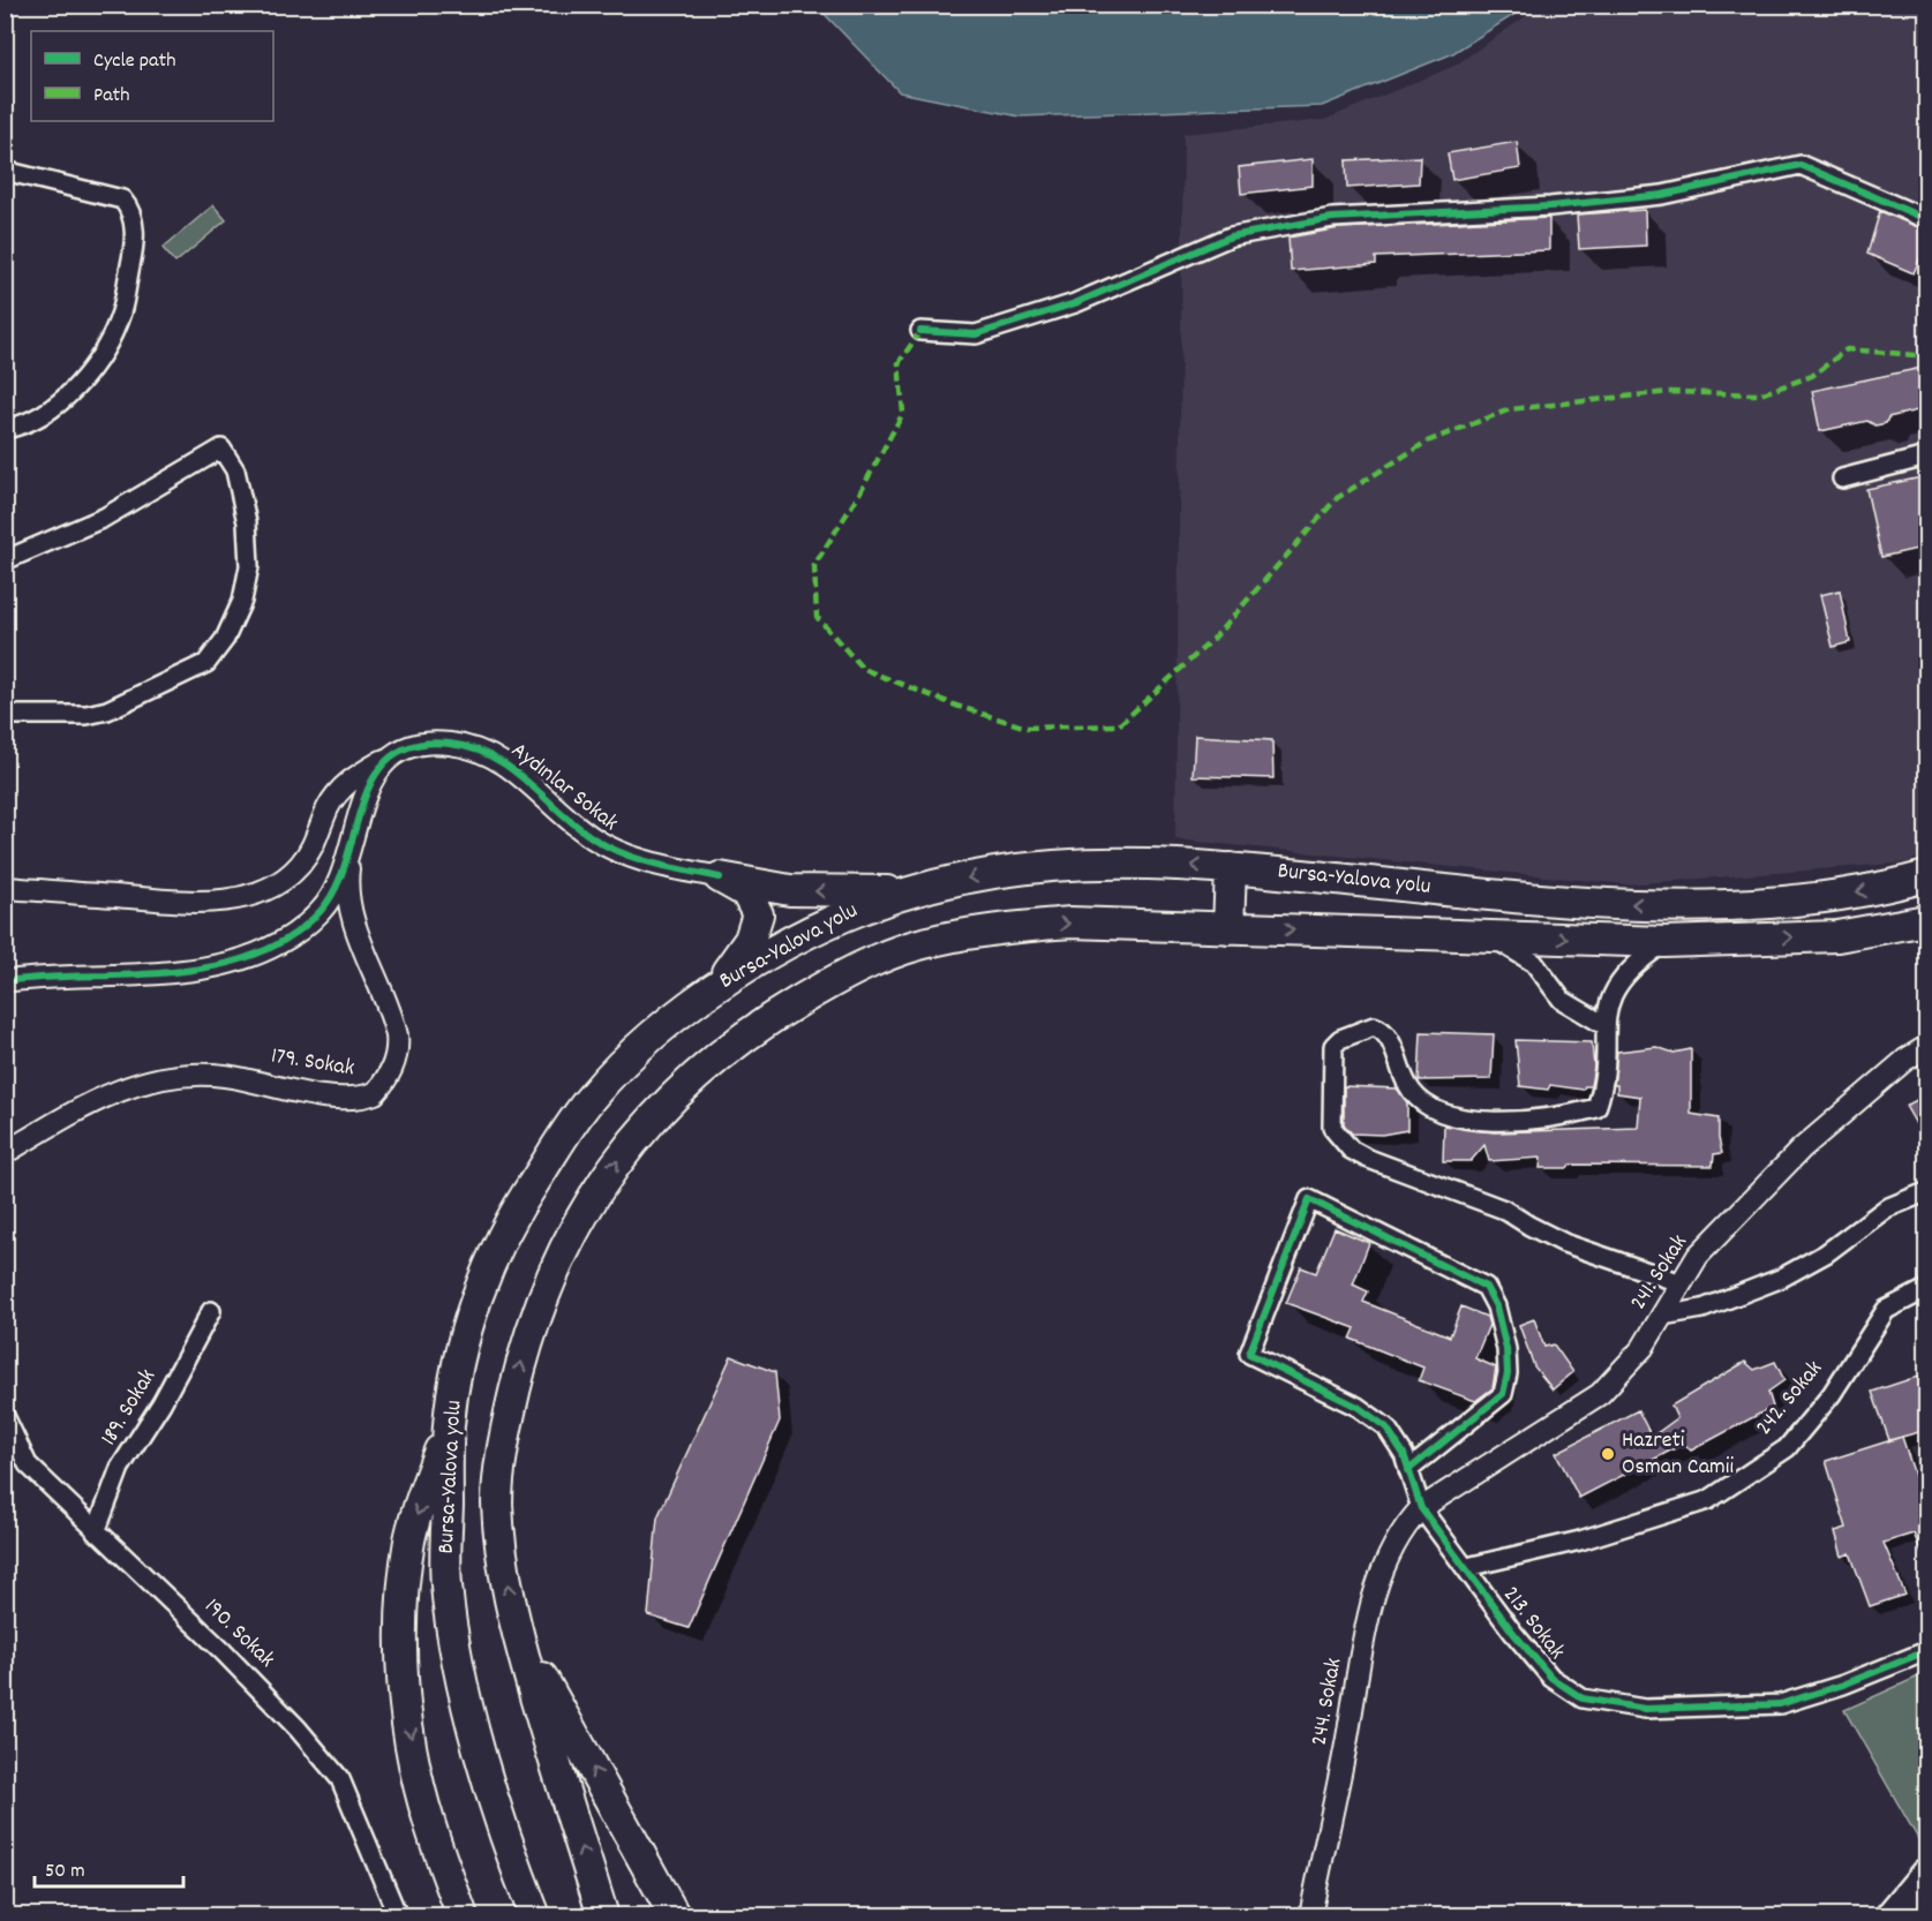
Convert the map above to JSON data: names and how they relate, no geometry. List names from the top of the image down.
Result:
{
  "streets": {
    "highway": ["Bursa-Yalova yolu"],
    "street": [
      "Aydınlar Sokak",
      "179. Sokak",
      "241. Sokak",
      "242. Sokak",
      "189. Sokak",
      "213. Sokak",
      "190. Sokak",
      "244. Sokak"
    ]
  },
  "crossings": [
    ["Aydınlar Sokak", "179. Sokak"],
    ["241. Sokak", "213. Sokak"],
    ["241. Sokak", "244. Sokak"],
    ["242. Sokak", "213. Sokak"],
    ["189. Sokak", "190. Sokak"],
    ["213. Sokak", "244. Sokak"]
  ],
  "places": ["Hazreti Osman Camii"],
  "legend": ["Cycle path", "Path"],
  "scale_bar": "50 m"
}
